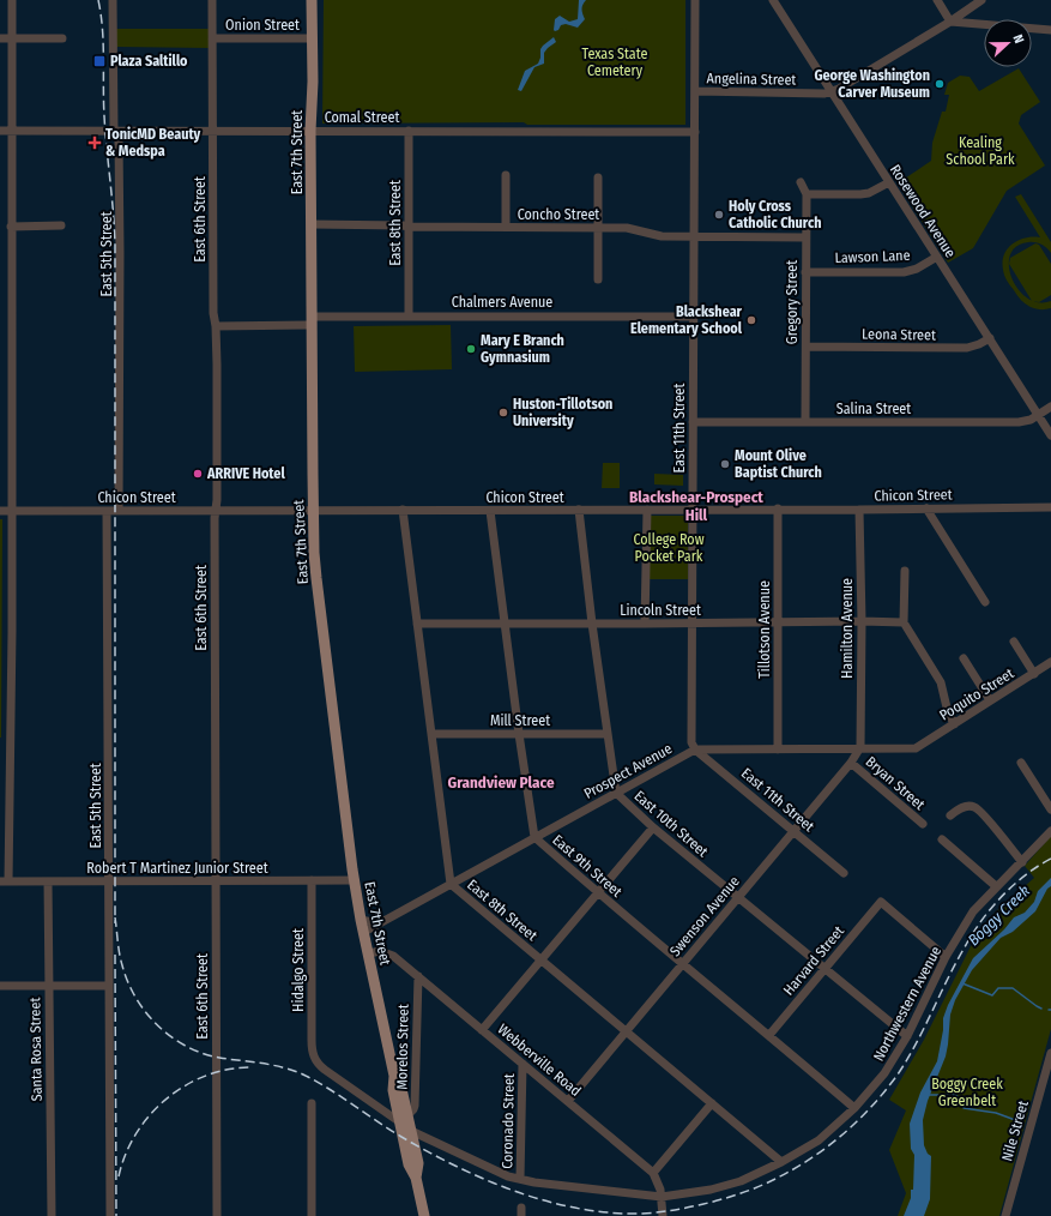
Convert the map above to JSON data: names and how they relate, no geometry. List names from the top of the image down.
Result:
{
  "streets": {
    "main road": ["East 7th Street"],
    "street": [
      "Onion Street",
      "Angelina Street",
      "Comal Street",
      "Rosewood Avenue",
      "Concho Street",
      "East 6th Street",
      "East 8th Street",
      "East 5th Street",
      "Lawson Lane",
      "Chalmers Avenue",
      "Gregory Street",
      "Leona Street",
      "Salina Street",
      "East 11th Street",
      "Chicon Street",
      "Lincoln Street",
      "Hamilton Avenue",
      "Tillotson Avenue",
      "Poquito Street",
      "Mill Street",
      "Prospect Avenue",
      "Bryan Street",
      "East 10th Street",
      "East 9th Street",
      "Robert T Martinez Junior Street",
      "Swenson Avenue",
      "Harvard Street",
      "Hidalgo Street",
      "Northwestern Avenue",
      "Morelos Street",
      "Santa Rosa Street",
      "Webberville Road",
      "Coronado Street",
      "Nile Street"
    ]
  },
  "crossings": [
    ["Onion Street", "East 7th Street"],
    ["Onion Street", "East 6th Street"],
    ["Angelina Street", "Rosewood Avenue"],
    ["Angelina Street", "East 11th Street"],
    ["Comal Street", "East 7th Street"],
    ["Comal Street", "East 6th Street"],
    ["Comal Street", "East 8th Street"],
    ["Comal Street", "East 5th Street"],
    ["Comal Street", "East 11th Street"],
    ["East 7th Street", "Concho Street"],
    ["East 7th Street", "Chalmers Avenue"],
    ["East 7th Street", "Chicon Street"],
    ["East 7th Street", "Prospect Avenue"],
    ["East 7th Street", "Robert T Martinez Junior Street"],
    ["East 7th Street", "Hidalgo Street"],
    ["East 7th Street", "Northwestern Avenue"],
    ["East 7th Street", "Morelos Street"],
    ["East 7th Street", "Webberville Road"],
    ["Rosewood Avenue", "Lawson Lane"],
    ["Rosewood Avenue", "Leona Street"],
    ["Rosewood Avenue", "Salina Street"],
    ["Concho Street", "East 8th Street"],
    ["Concho Street", "Gregory Street"],
    ["Concho Street", "East 11th Street"],
    ["East 6th Street", "Chalmers Avenue"],
    ["East 6th Street", "Chicon Street"],
    ["East 6th Street", "Robert T Martinez Junior Street"],
    ["East 8th Street", "Chalmers Avenue"],
    ["East 8th Street", "Chicon Street"],
    ["East 8th Street", "Lincoln Street"],
    ["East 8th Street", "Mill Street"],
    ["East 8th Street", "Prospect Avenue"],
    ["East 8th Street", "Swenson Avenue"],
    ["East 8th Street", "Northwestern Avenue"],
    ["East 5th Street", "Chicon Street"],
    ["East 5th Street", "Robert T Martinez Junior Street"],
    ["Lawson Lane", "Gregory Street"],
    ["Chalmers Avenue", "East 11th Street"],
    ["Gregory Street", "Leona Street"],
    ["Gregory Street", "Salina Street"],
    ["Salina Street", "East 11th Street"],
    ["East 11th Street", "Chicon Street"],
    ["East 11th Street", "Lincoln Street"],
    ["East 11th Street", "Prospect Avenue"],
    ["East 11th Street", "Swenson Avenue"],
    ["Chicon Street", "Hamilton Avenue"],
    ["Chicon Street", "Tillotson Avenue"],
    ["Chicon Street", "East 10th Street"],
    ["Chicon Street", "East 9th Street"],
    ["Lincoln Street", "Hamilton Avenue"],
    ["Lincoln Street", "Tillotson Avenue"],
    ["Lincoln Street", "East 10th Street"],
    ["Lincoln Street", "East 9th Street"],
    ["Hamilton Avenue", "Prospect Avenue"],
    ["Hamilton Avenue", "Swenson Avenue"],
    ["Tillotson Avenue", "Prospect Avenue"],
    ["Poquito Street", "Prospect Avenue"],
    ["Mill Street", "East 10th Street"],
    ["Mill Street", "East 9th Street"],
    ["Prospect Avenue", "East 10th Street"],
    ["Prospect Avenue", "East 9th Street"],
    ["Prospect Avenue", "Swenson Avenue"],
    ["Bryan Street", "Swenson Avenue"],
    ["East 10th Street", "Swenson Avenue"],
    ["East 10th Street", "Harvard Street"],
    ["East 10th Street", "Northwestern Avenue"],
    ["East 9th Street", "Swenson Avenue"],
    ["East 9th Street", "Harvard Street"],
    ["East 9th Street", "Northwestern Avenue"],
    ["Robert T Martinez Junior Street", "Hidalgo Street"],
    ["Robert T Martinez Junior Street", "Santa Rosa Street"],
    ["Swenson Avenue", "Webberville Road"],
    ["Harvard Street", "Northwestern Avenue"],
    ["Hidalgo Street", "Morelos Street"],
    ["Northwestern Avenue", "Coronado Street"],
    ["Morelos Street", "Webberville Road"],
    ["Webberville Road", "Coronado Street"]
  ],
  "districts": ["Blackshear-Prospect Hill", "Grandview Place"],
  "water": ["Boggy Creek"],
  "parks": [
    "Texas State Cemetery",
    "Kealing School Park",
    "College Row Pocket Park",
    "Boggy Creek Greenbelt"
  ],
  "places": {
    "transit": ["Plaza Saltillo"],
    "other": [
      "George Washington Carver Museum",
      "Holy Cross Catholic Church",
      "Blackshear Elementary School",
      "Mary E Branch Gymnasium",
      "Huston-Tillotson University",
      "Mount Olive Baptist Church",
      "ARRIVE Hotel"
    ],
    "health": ["TonicMD Beauty & Medspa"]
  },
  "north": "right"
}
